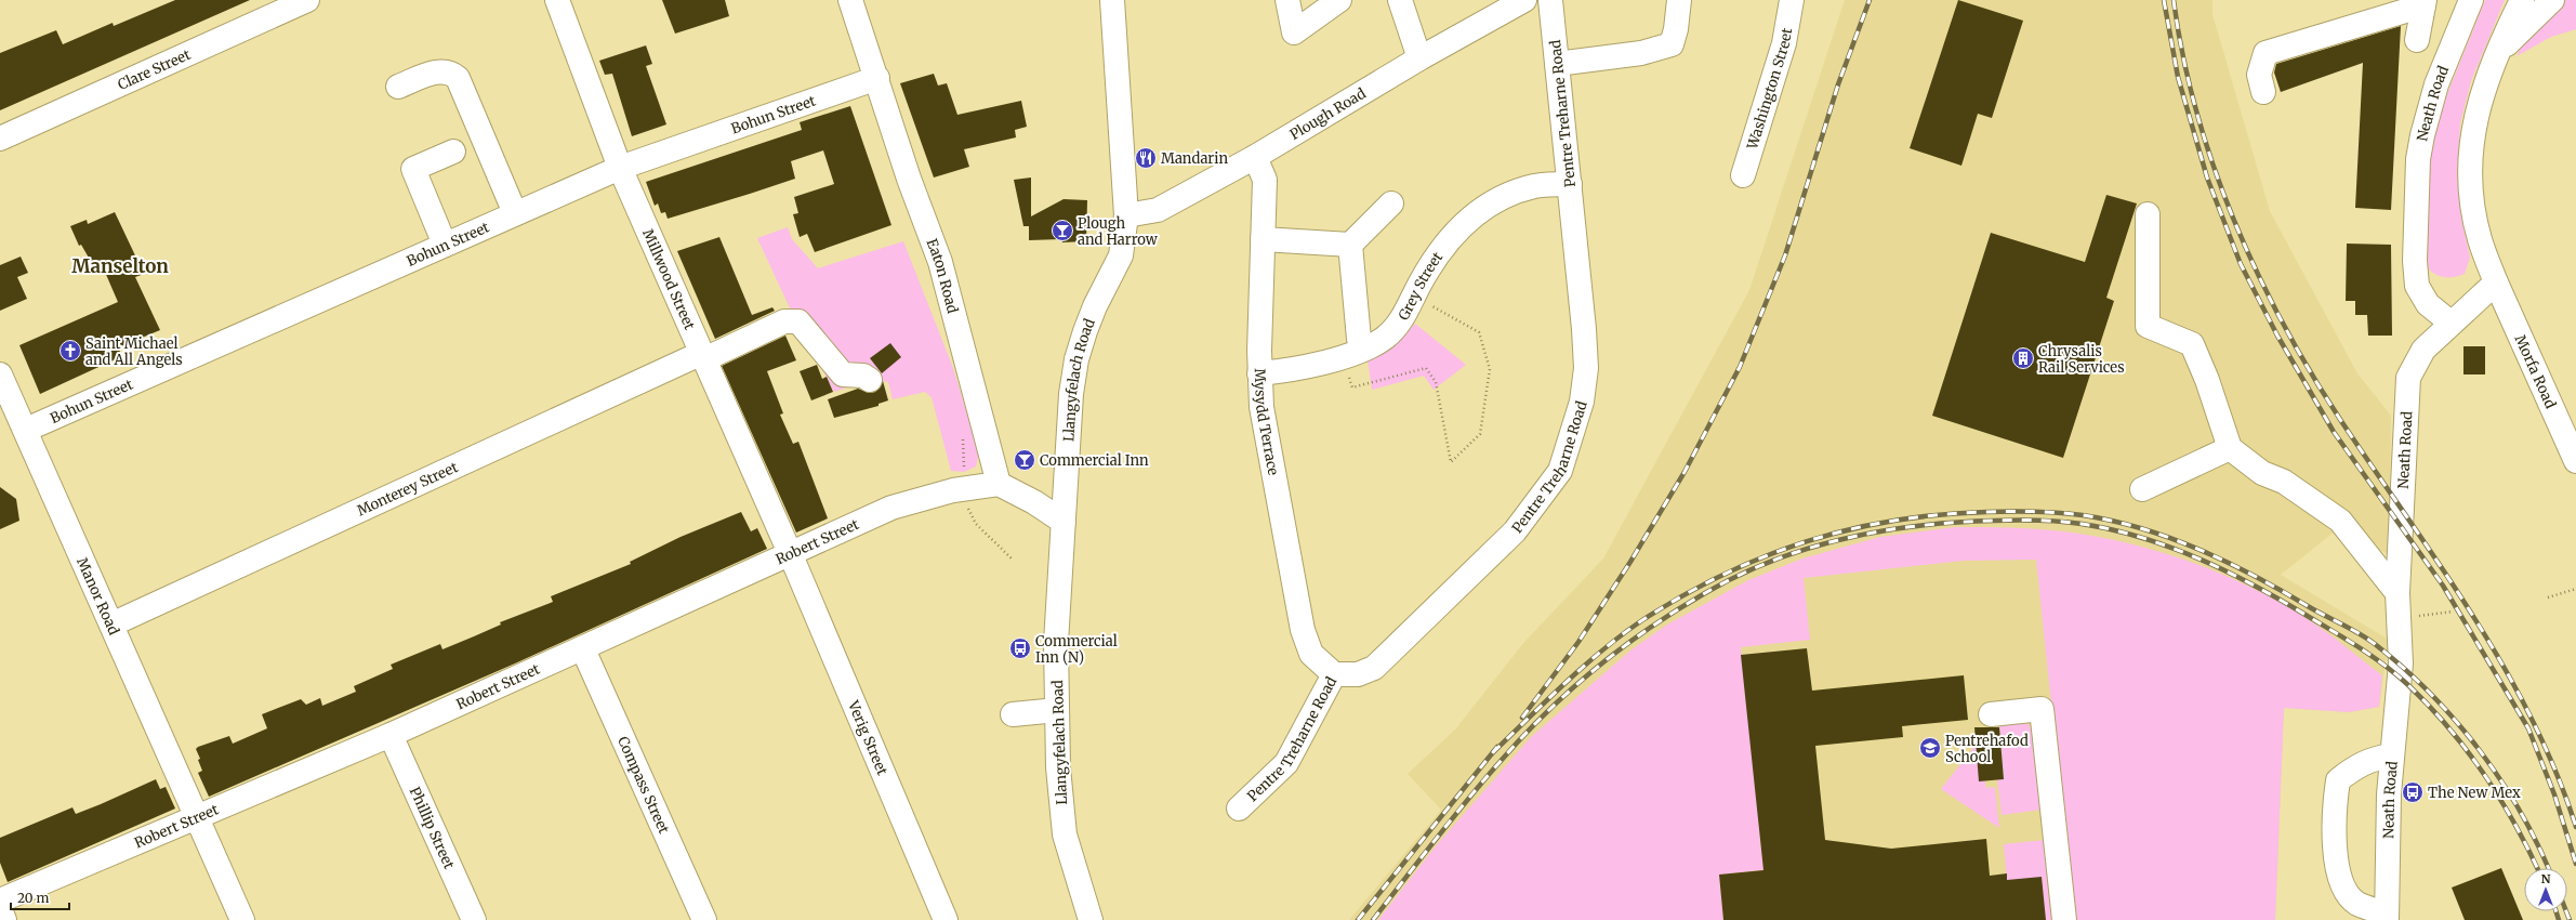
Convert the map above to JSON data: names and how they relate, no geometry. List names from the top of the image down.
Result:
{
  "streets": {
    "street": [
      "Clare Street",
      "Washington Street",
      "Neath Road",
      "Plough Road",
      "Pentre Treharne Road",
      "Bohun Street",
      "Eaton Road",
      "Millwood Street",
      "Grey Street",
      "Morfa Road",
      "Llangyfelach Road",
      "Mysydd Terrace",
      "Monterey Street",
      "Robert Street",
      "Manor Road",
      "Verig Street",
      "Compass Street",
      "Phillip Street"
    ]
  },
  "crossings": [
    ["Plough Road", "Llangyfelach Road"],
    ["Plough Road", "Mysydd Terrace"],
    ["Pentre Treharne Road", "Grey Street"],
    ["Pentre Treharne Road", "Mysydd Terrace"],
    ["Bohun Street", "Eaton Road"],
    ["Bohun Street", "Millwood Street"],
    ["Bohun Street", "Manor Road"],
    ["Eaton Road", "Robert Street"],
    ["Millwood Street", "Monterey Street"],
    ["Millwood Street", "Robert Street"],
    ["Millwood Street", "Verig Street"],
    ["Grey Street", "Mysydd Terrace"],
    ["Monterey Street", "Manor Road"],
    ["Robert Street", "Manor Road"],
    ["Robert Street", "Verig Street"],
    ["Robert Street", "Compass Street"],
    ["Robert Street", "Phillip Street"]
  ],
  "districts": ["Manselton"],
  "places": {
    "restaurant": ["Mandarin"],
    "bar": ["Plough and Harrow", "Commercial Inn"],
    "church": ["Saint Michael and All Angels"],
    "building": ["Chrysalis Rail Services"],
    "bus stop": ["Commercial Inn (N)", "The New Mex"],
    "school or university": ["Pentrehafod School"]
  },
  "scale_bar": "20 m",
  "north": "top"
}
